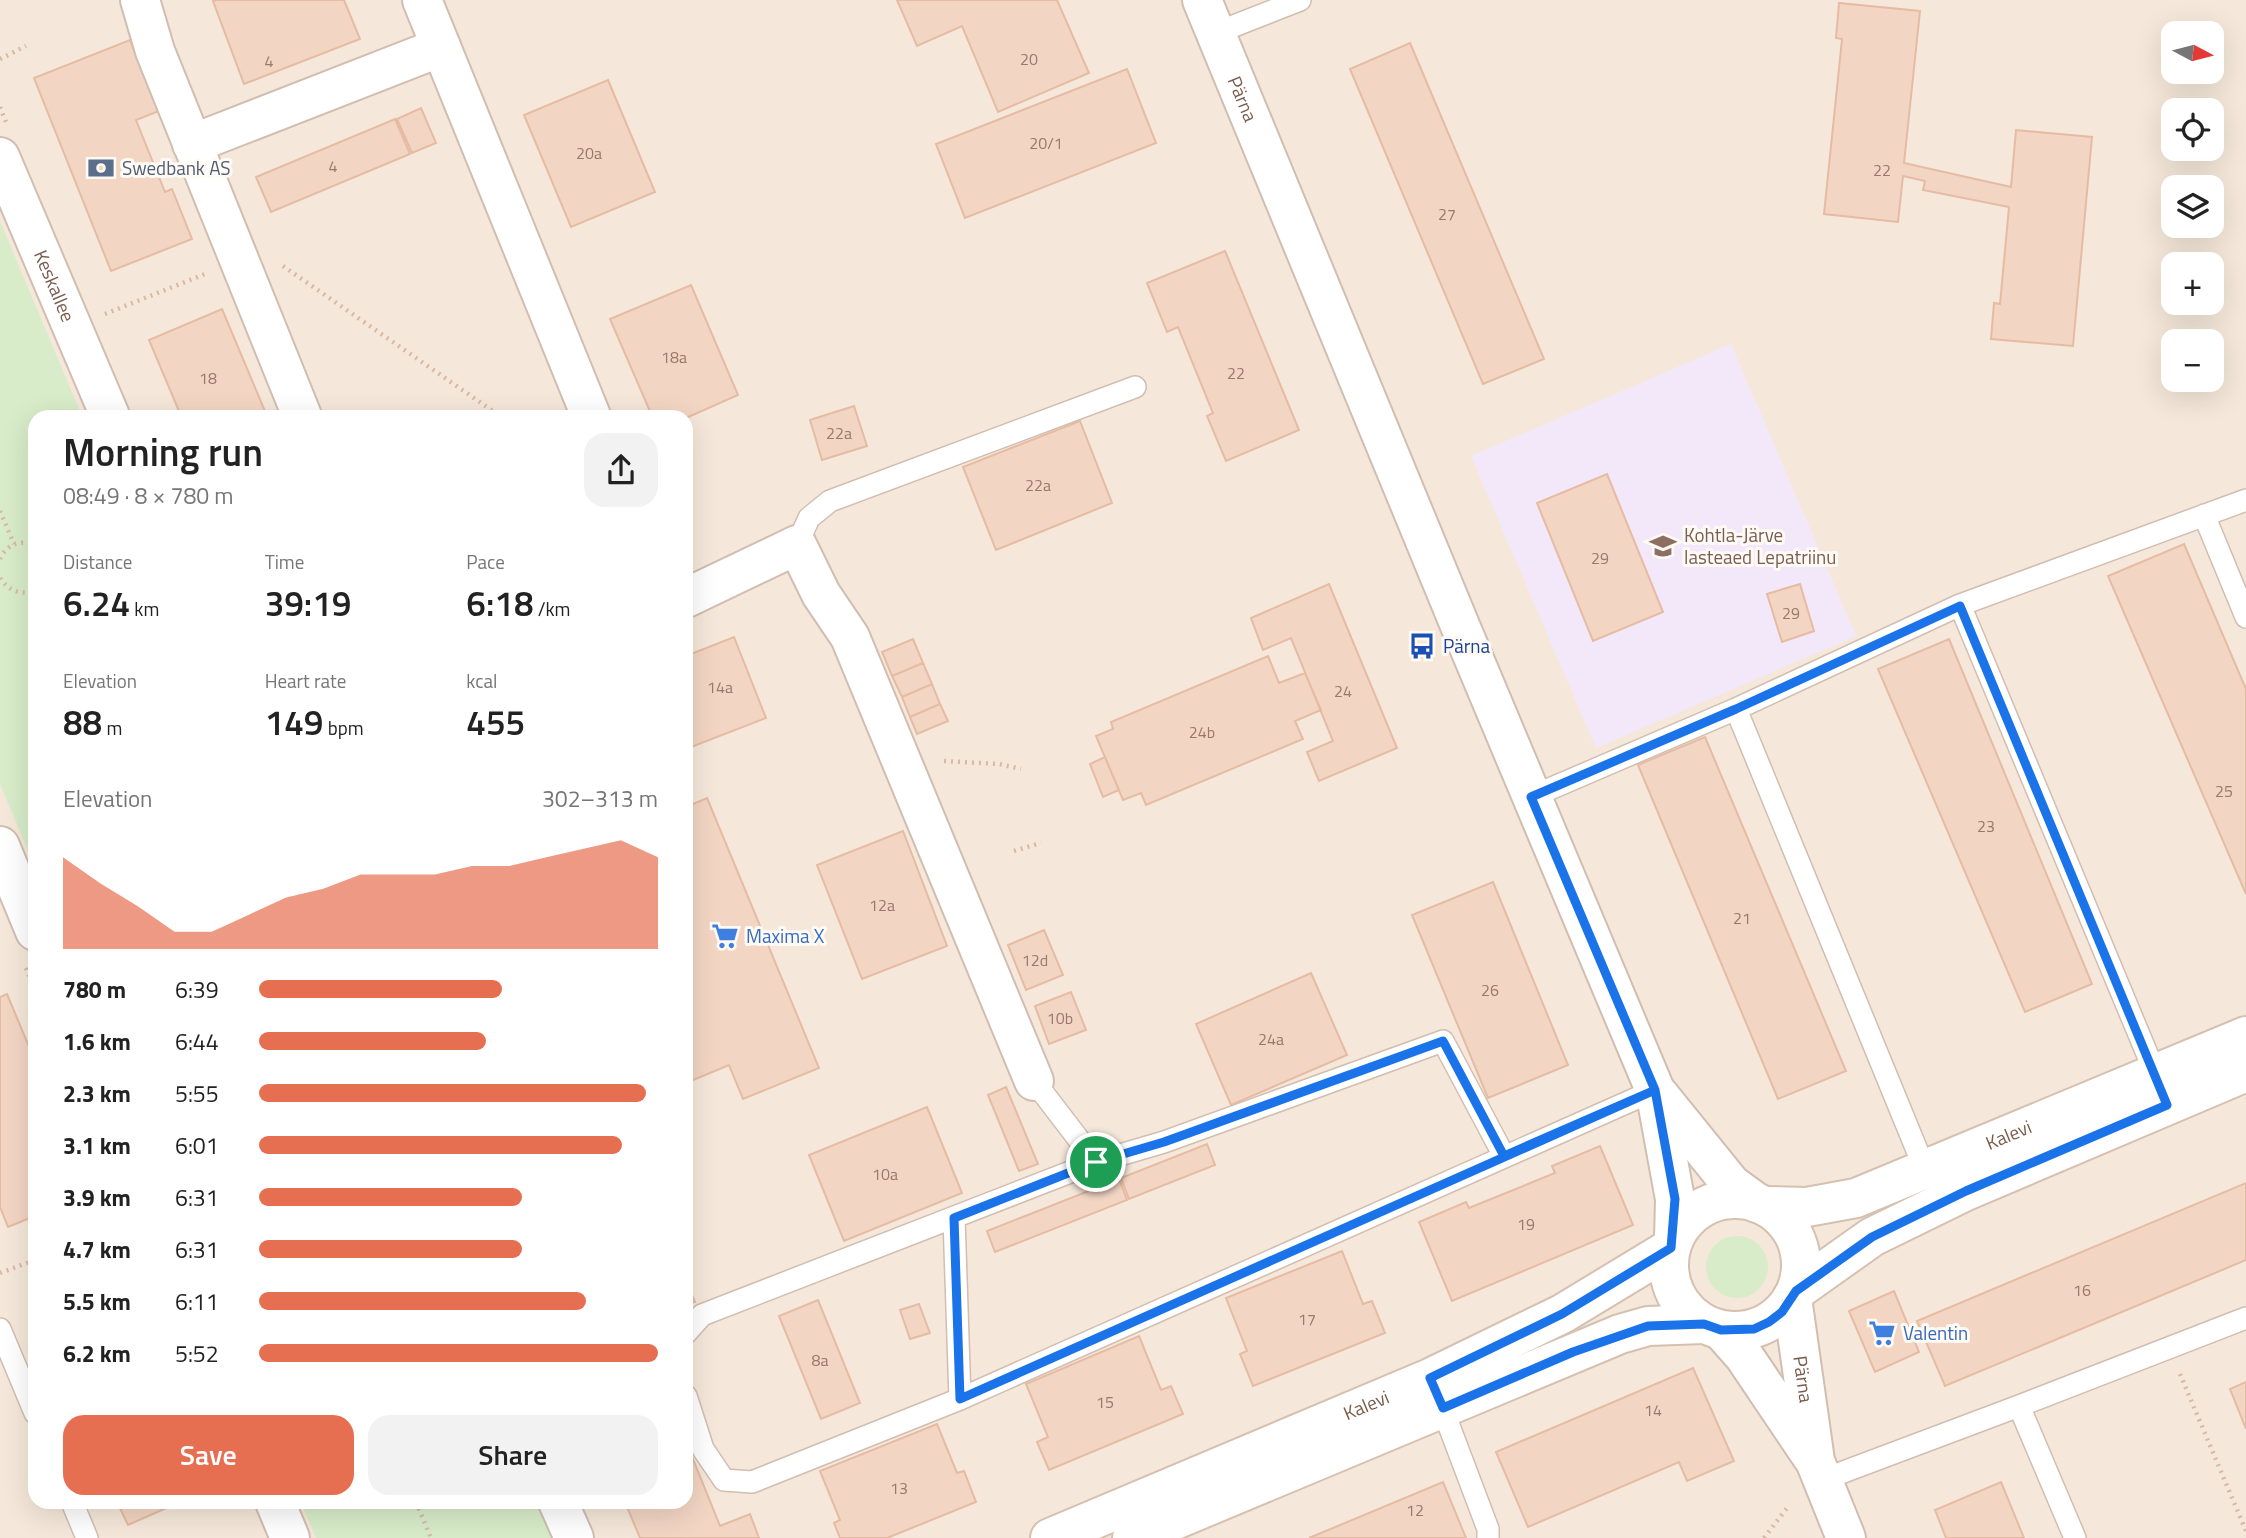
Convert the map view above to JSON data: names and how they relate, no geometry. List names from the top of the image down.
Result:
{
  "streets": {
    "street": ["Pärna", "Keskallee", "Kalevi"]
  },
  "crossings": [
    ["Pärna", "Kalevi"]
  ],
  "places": {
    "bank": ["Swedbank AS"],
    "school or university": ["Kohtla-Järve lasteaed Lepatriinu"],
    "bus stop": ["Pärna"],
    "supermarket": ["Maxima X", "Valentin"]
  },
  "house_numbers": [
    "20",
    "4",
    "20/1",
    "20a",
    "4",
    "22",
    "27",
    "18a",
    "22",
    "18",
    "22a",
    "22a",
    "29",
    "29",
    "14a",
    "24",
    "24b",
    "25",
    "23",
    "12a",
    "21",
    "12d",
    "26",
    "10b",
    "24a",
    "10a",
    "19",
    "16",
    "17",
    "8a",
    "15",
    "14",
    "13",
    "12"
  ],
  "north": "right",
  "page": {
    "map_buttons": ["+", "−"],
    "heading": ["Morning run", "08:49 · 8 × 780 m"],
    "stats": [
      ["Distance", "6.24 km"],
      ["Time", "39:19"],
      ["Pace", "6:18 /km"],
      ["Elevation", "88 m"],
      ["Heart rate", "149 bpm"],
      ["kcal", "455"]
    ],
    "chart": ["Elevation", "302–313 m"],
    "list": [
      {
        "name": "780 m",
        "note": "6:39"
      },
      {
        "name": "1.6 km",
        "note": "6:44"
      },
      {
        "name": "2.3 km",
        "note": "5:55"
      },
      {
        "name": "3.1 km",
        "note": "6:01"
      },
      {
        "name": "3.9 km",
        "note": "6:31"
      },
      {
        "name": "4.7 km",
        "note": "6:31"
      },
      {
        "name": "5.5 km",
        "note": "6:11"
      },
      {
        "name": "6.2 km",
        "note": "5:52"
      }
    ],
    "buttons": ["Save", "Share"]
  }
}
